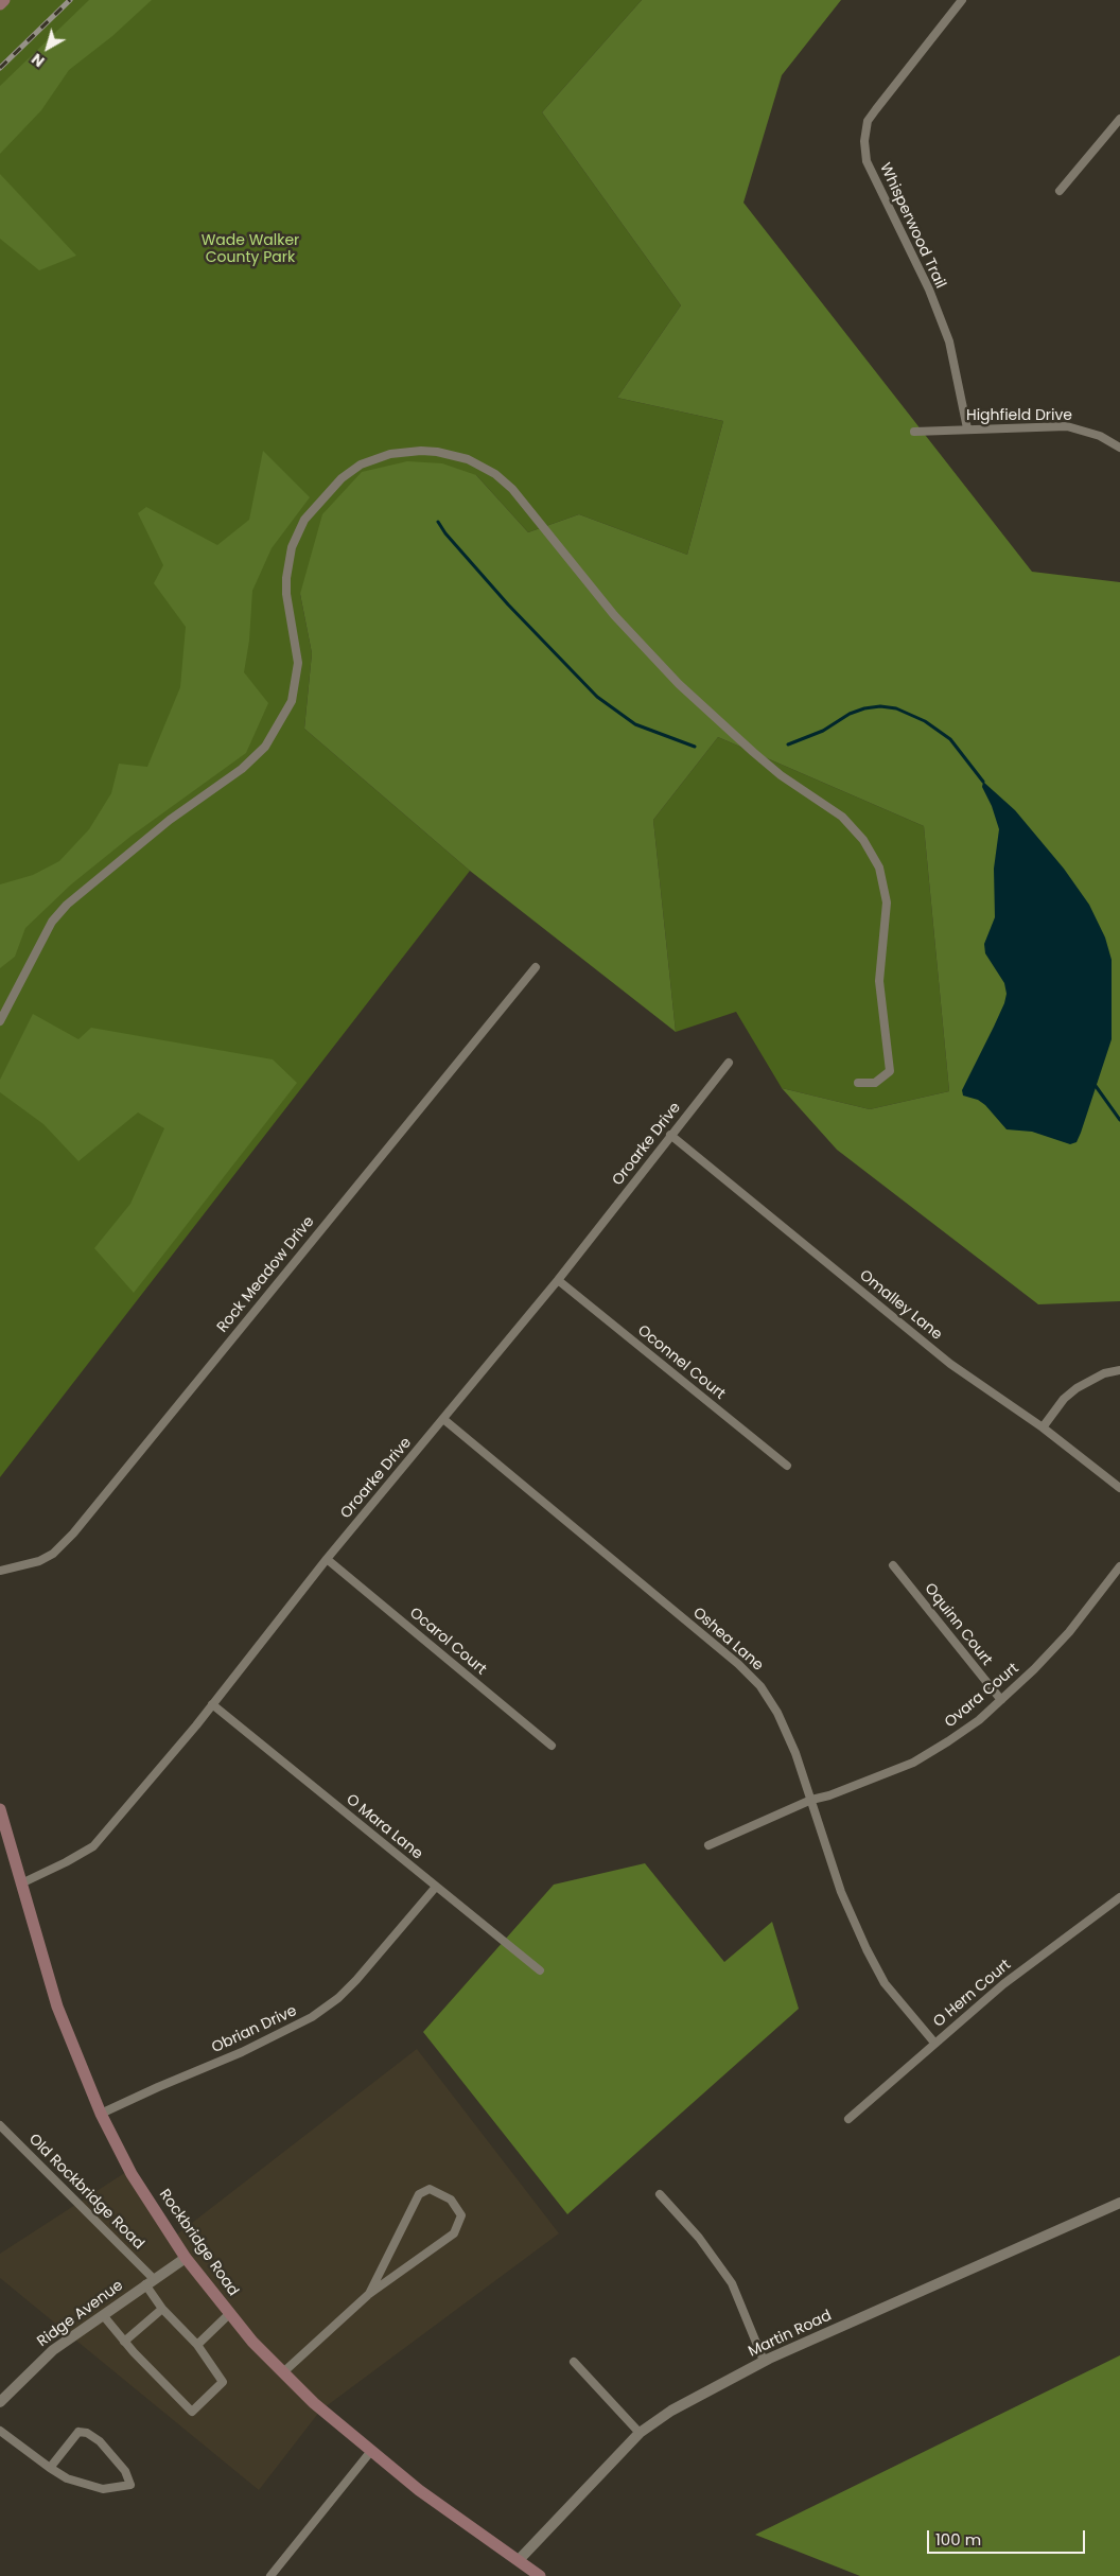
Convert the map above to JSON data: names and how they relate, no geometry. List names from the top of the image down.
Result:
{
  "streets": {
    "main road": ["Rockbridge Road"],
    "street": [
      "Whisperwood Trail",
      "Highfield Drive",
      "Oroarke Drive",
      "Rock Meadow Drive",
      "Omalley Lane",
      "Oconnel Court",
      "Oquinn Court",
      "Oshea Lane",
      "Ocarol Court",
      "Ovara Court",
      "O Mara Lane",
      "O Hern Court",
      "Obrian Drive",
      "Old Rockbridge Road",
      "Ridge Avenue",
      "Martin Road"
    ]
  },
  "crossings": [
    ["Whisperwood Trail", "Highfield Drive"],
    ["Oroarke Drive", "Omalley Lane"],
    ["Oroarke Drive", "Oconnel Court"],
    ["Oroarke Drive", "Oshea Lane"],
    ["Oroarke Drive", "Ocarol Court"],
    ["Oroarke Drive", "O Mara Lane"],
    ["Oroarke Drive", "Rockbridge Road"],
    ["Oquinn Court", "Ovara Court"],
    ["Oshea Lane", "Ovara Court"],
    ["Oshea Lane", "O Hern Court"],
    ["O Mara Lane", "Obrian Drive"],
    ["Obrian Drive", "Rockbridge Road"],
    ["Old Rockbridge Road", "Ridge Avenue"],
    ["Rockbridge Road", "Ridge Avenue"],
    ["Rockbridge Road", "Martin Road"]
  ],
  "parks": ["Wade Walker County Park"],
  "scale_bar": "100 m",
  "north": "bottom left"
}
